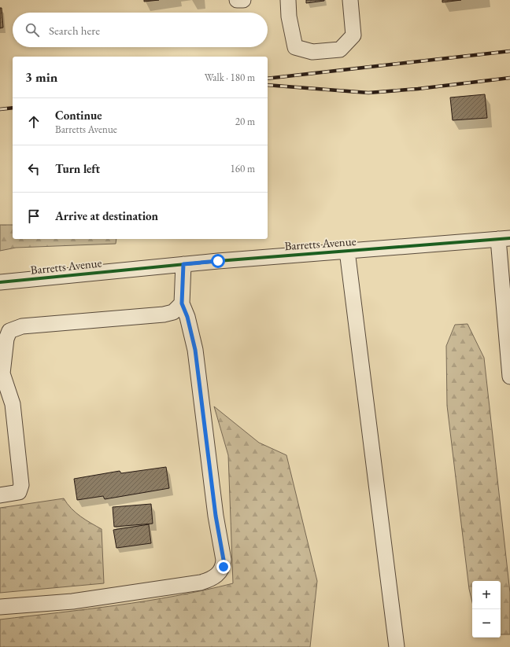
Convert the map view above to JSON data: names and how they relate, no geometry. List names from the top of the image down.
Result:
{
  "streets": {
    "street": ["Barretts Avenue"]
  },
  "page": {
    "search": "Search here",
    "heading": ["3 min", "Walk · 180 m"],
    "list": [
      ["Continue", "Barretts Avenue", "20 m"],
      ["Turn left", "160 m"],
      "Arrive at destination"
    ],
    "map_buttons": ["+", "−"]
  }
}
